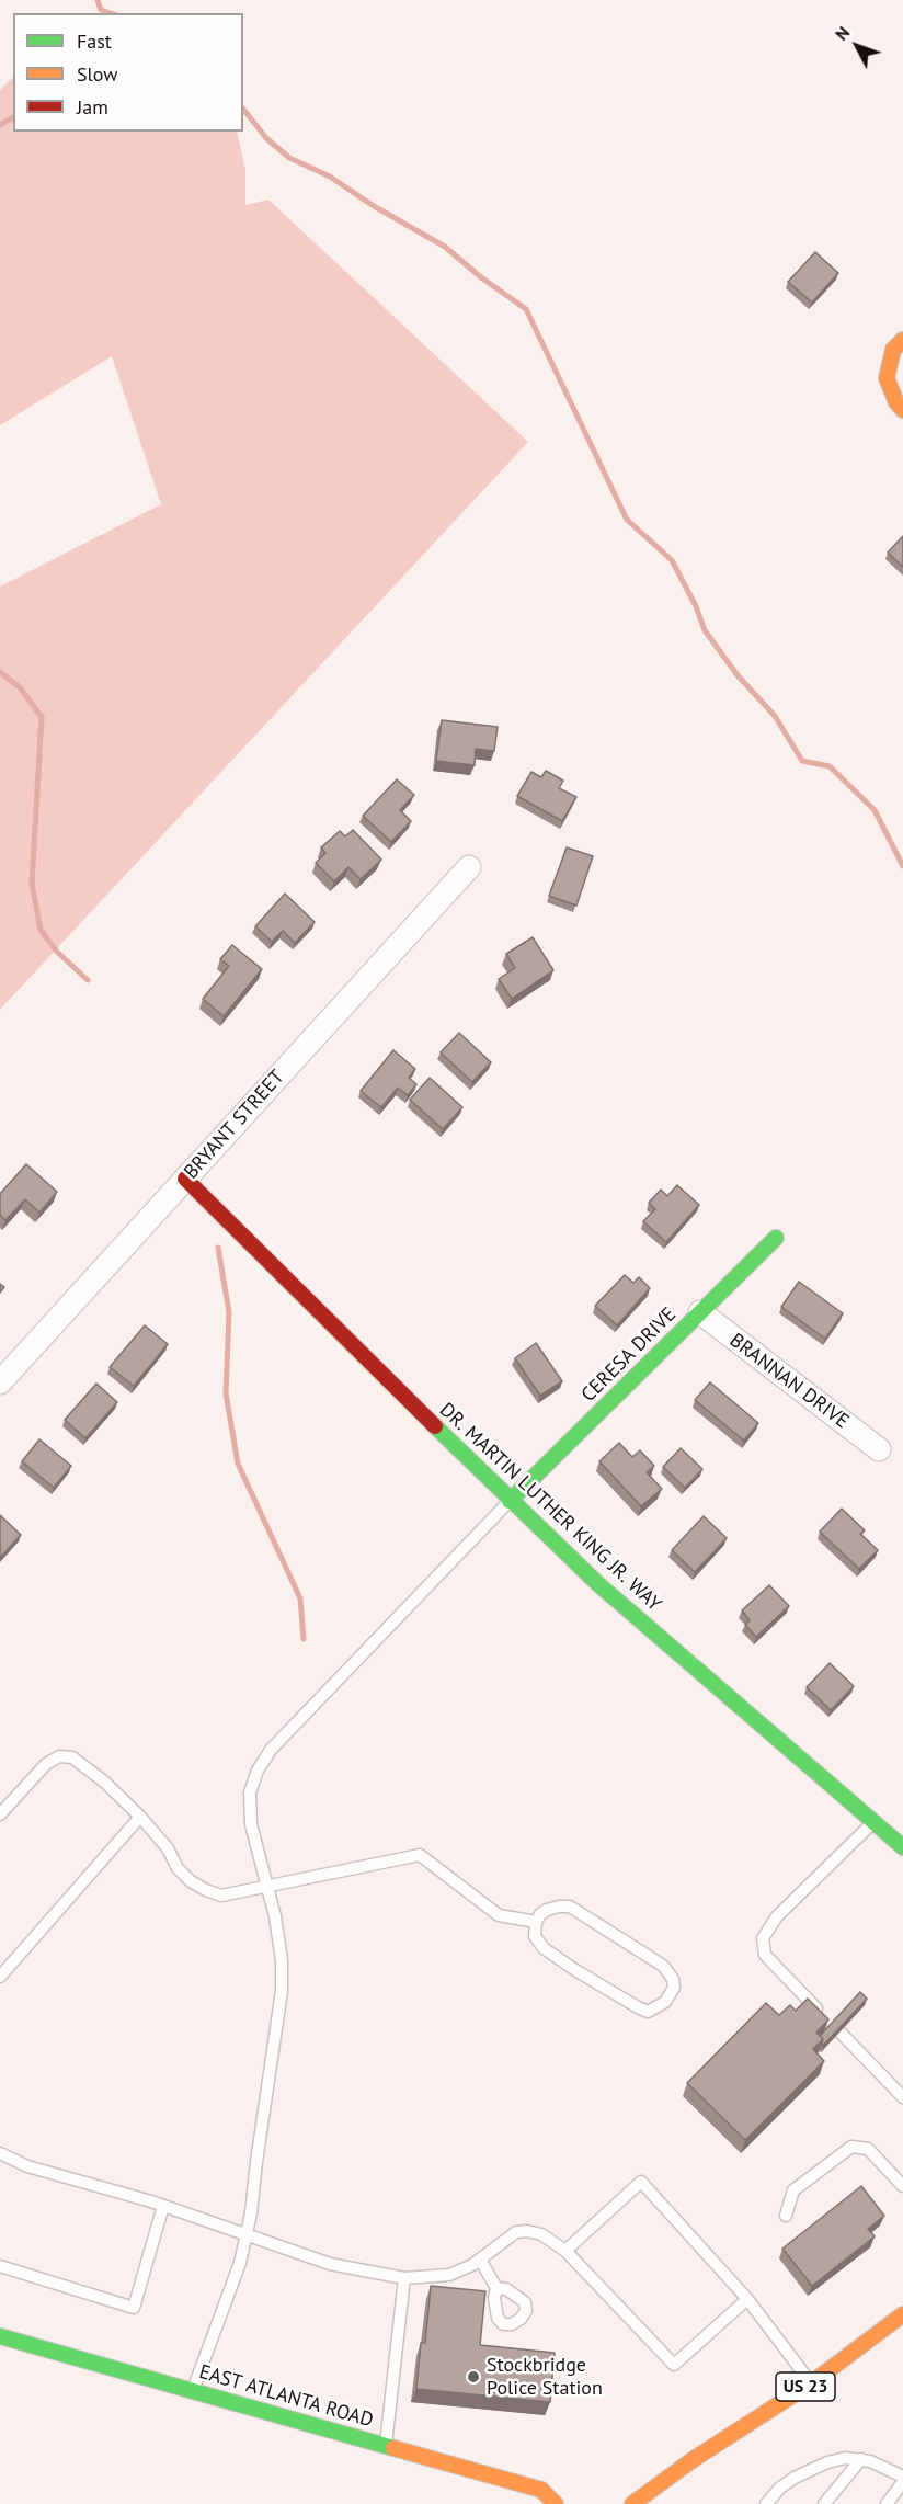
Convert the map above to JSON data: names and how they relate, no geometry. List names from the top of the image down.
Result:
{
  "streets": {
    "main road": [
      "CERESA DRIVE",
      "DR. MARTIN LUTHER KING JR. WAY",
      "US 23",
      "EAST ATLANTA ROAD"
    ],
    "street": ["BRYANT STREET", "BRANNAN DRIVE"]
  },
  "crossings": [
    ["BRYANT STREET", "DR. MARTIN LUTHER KING JR. WAY"],
    ["CERESA DRIVE", "BRANNAN DRIVE"],
    ["CERESA DRIVE", "DR. MARTIN LUTHER KING JR. WAY"]
  ],
  "places": ["Stockbridge Police Station"],
  "legend": ["Fast", "Slow", "Jam"],
  "north": "top left"
}
